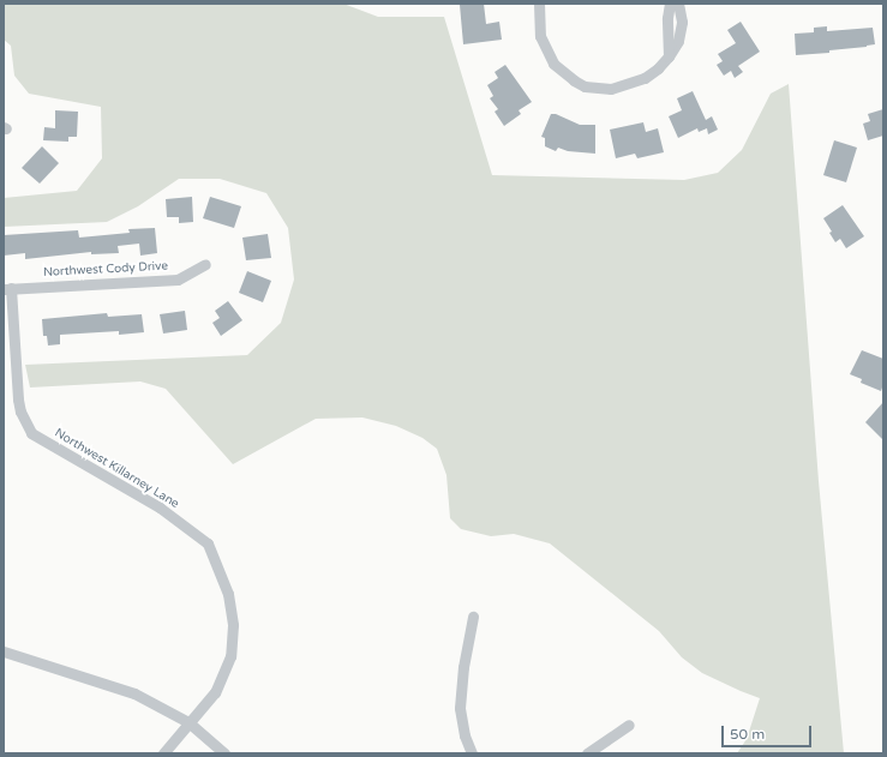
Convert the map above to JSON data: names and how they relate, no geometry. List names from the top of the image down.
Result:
{
  "streets": {
    "street": ["Northwest Cody Drive", "Northwest Killarney Lane"]
  },
  "crossings": [
    ["Northwest Cody Drive", "Northwest Killarney Lane"]
  ],
  "scale_bar": "50 m"
}
